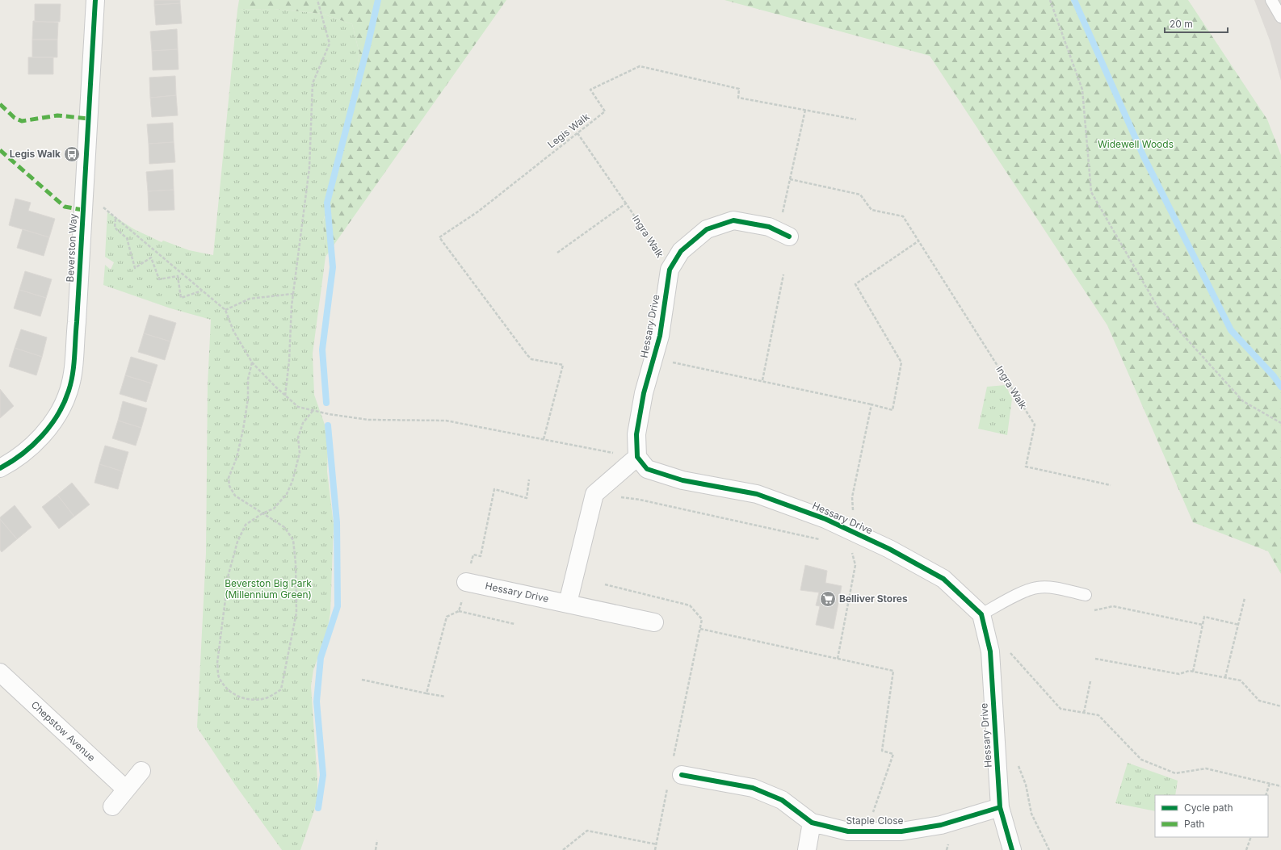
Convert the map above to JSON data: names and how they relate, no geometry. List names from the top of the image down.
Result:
{
  "streets": {
    "street": [
      "Ingra Walk",
      "Beverston Way",
      "Hessary Drive",
      "Chepstow Avenue",
      "Staple Close"
    ],
    "path": ["Legis Walk"]
  },
  "crossings": [
    ["Legis Walk", "Ingra Walk"],
    ["Ingra Walk", "Hessary Drive"],
    ["Hessary Drive", "Staple Close"]
  ],
  "parks": ["Widewell Woods", "Beverston Big Park (Millennium Green)"],
  "places": {
    "bus stop": ["Legis Walk"],
    "supermarket": ["Belliver Stores"]
  },
  "legend": ["Cycle path", "Path"],
  "scale_bar": "20 m"
}
